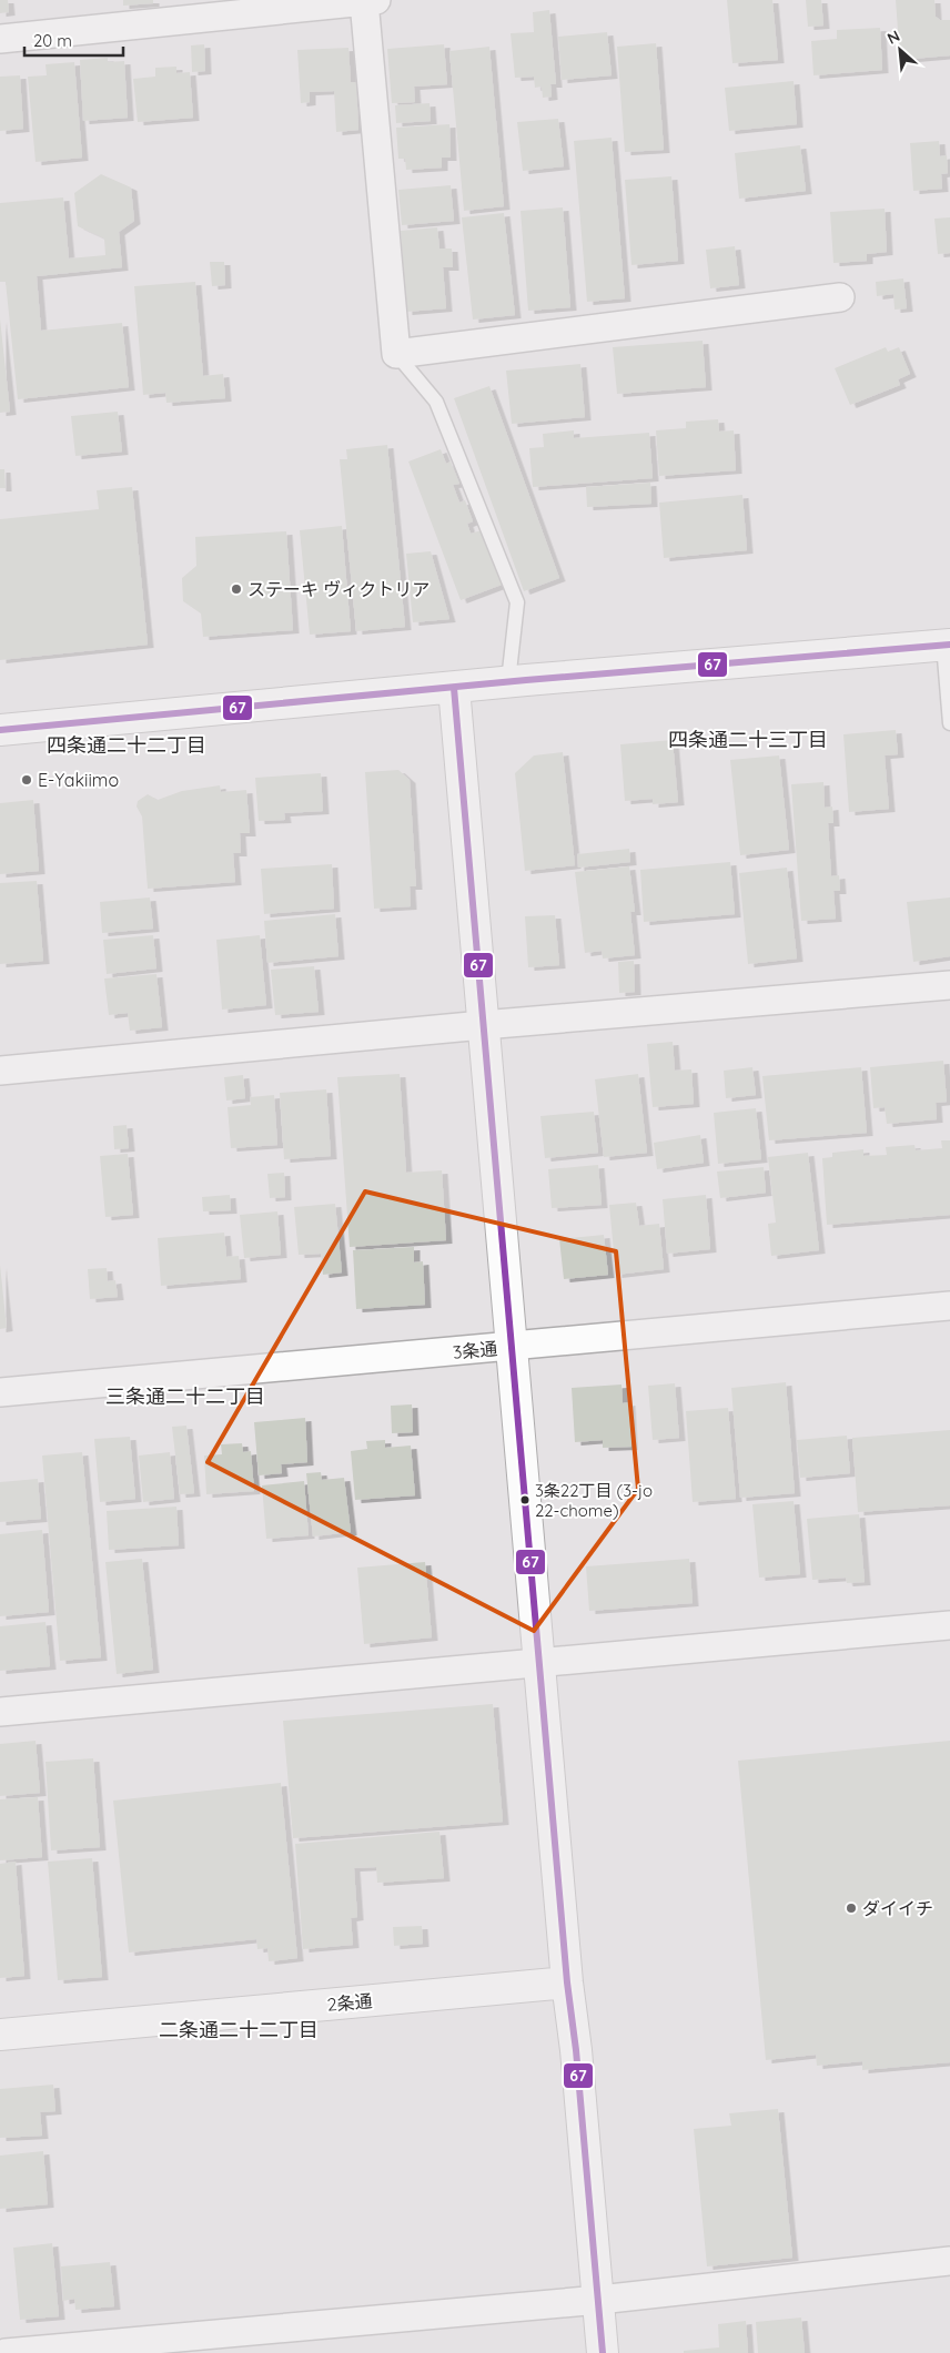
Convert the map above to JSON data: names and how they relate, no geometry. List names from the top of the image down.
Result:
{
  "streets": {
    "street": ["3条通", "2条通"]
  },
  "districts": [
    "四条通二十三丁目",
    "四条通二十二丁目",
    "三条通二十二丁目",
    "二条通二十二丁目"
  ],
  "places": [
    "ステーキ ヴィクトリア",
    "E-Yakiimo",
    "3条22丁目 (3-jo 22-chome)",
    "ダイイチ"
  ],
  "lines": ["transit line 67"],
  "scale_bar": "20 m",
  "north": "top left"
}
